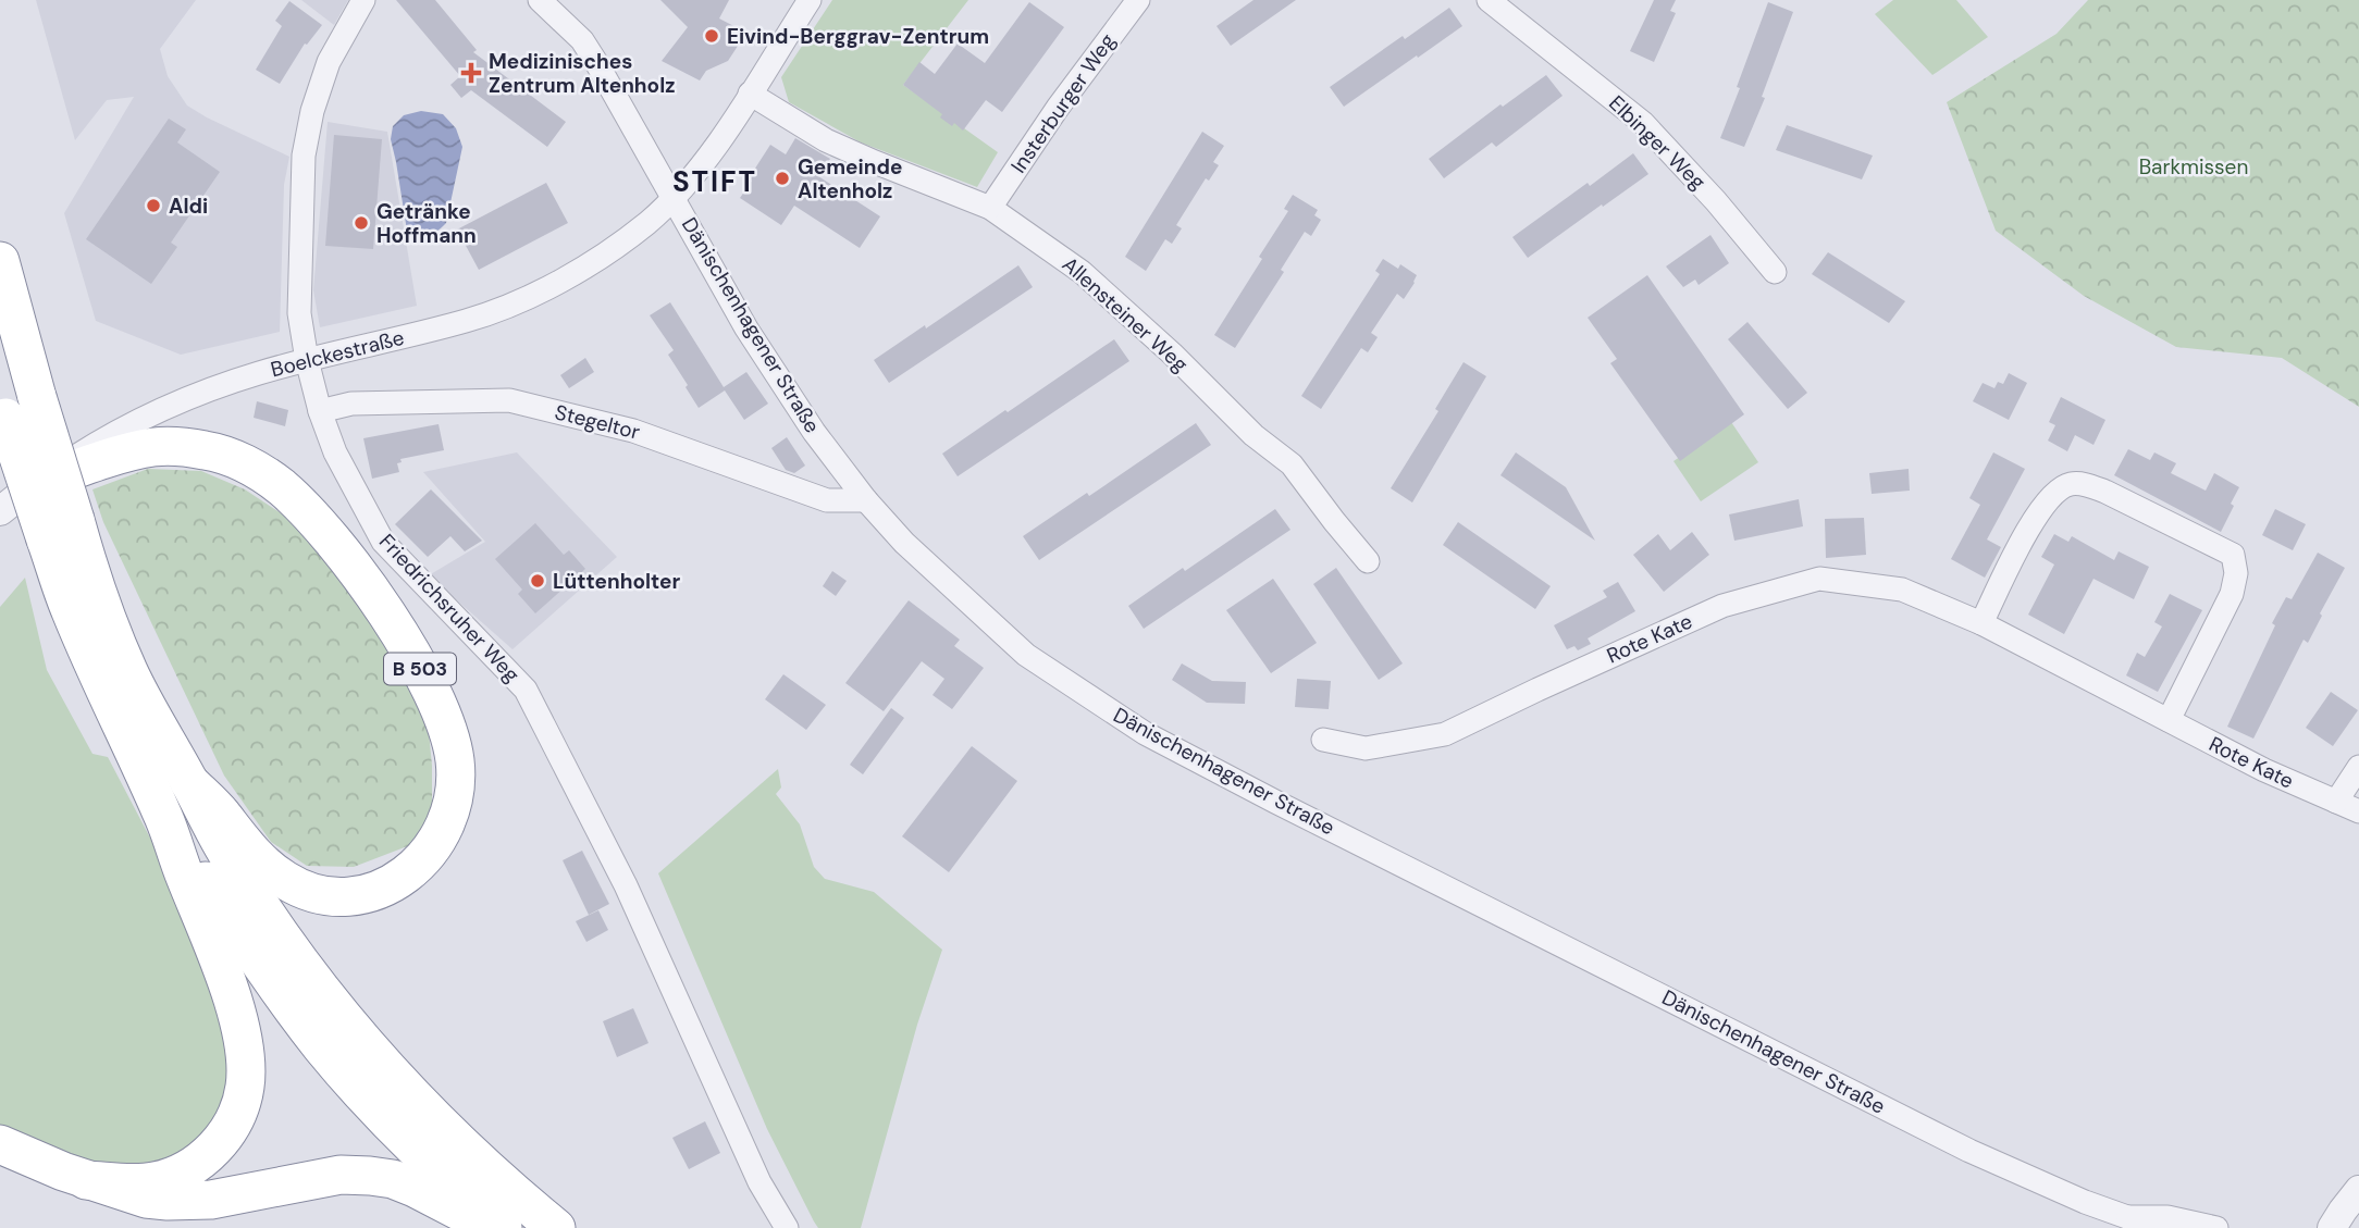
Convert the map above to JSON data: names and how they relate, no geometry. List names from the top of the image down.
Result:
{
  "streets": {
    "highway": ["B 503"],
    "street": [
      "Insterburger Weg",
      "Elbinger Weg",
      "Allensteiner Weg",
      "Dänischenhagener Straße",
      "Boelckestraße",
      "Stegeltor",
      "Friedrichsruher Weg",
      "Rote Kate"
    ]
  },
  "crossings": [
    ["Insterburger Weg", "Allensteiner Weg"],
    ["Allensteiner Weg", "Boelckestraße"],
    ["Dänischenhagener Straße", "Boelckestraße"],
    ["Dänischenhagener Straße", "Stegeltor"],
    ["Boelckestraße", "Friedrichsruher Weg"],
    ["Boelckestraße", "B 503"],
    ["Stegeltor", "Friedrichsruher Weg"]
  ],
  "districts": ["STIFT"],
  "parks": ["Barkmissen"],
  "places": {
    "other": [
      "Eivind-Berggrav-Zentrum",
      "Gemeinde Altenholz",
      "Aldi",
      "Getränke Hoffmann",
      "Lüttenholter"
    ],
    "health": ["Medizinisches Zentrum Altenholz"]
  }
}
